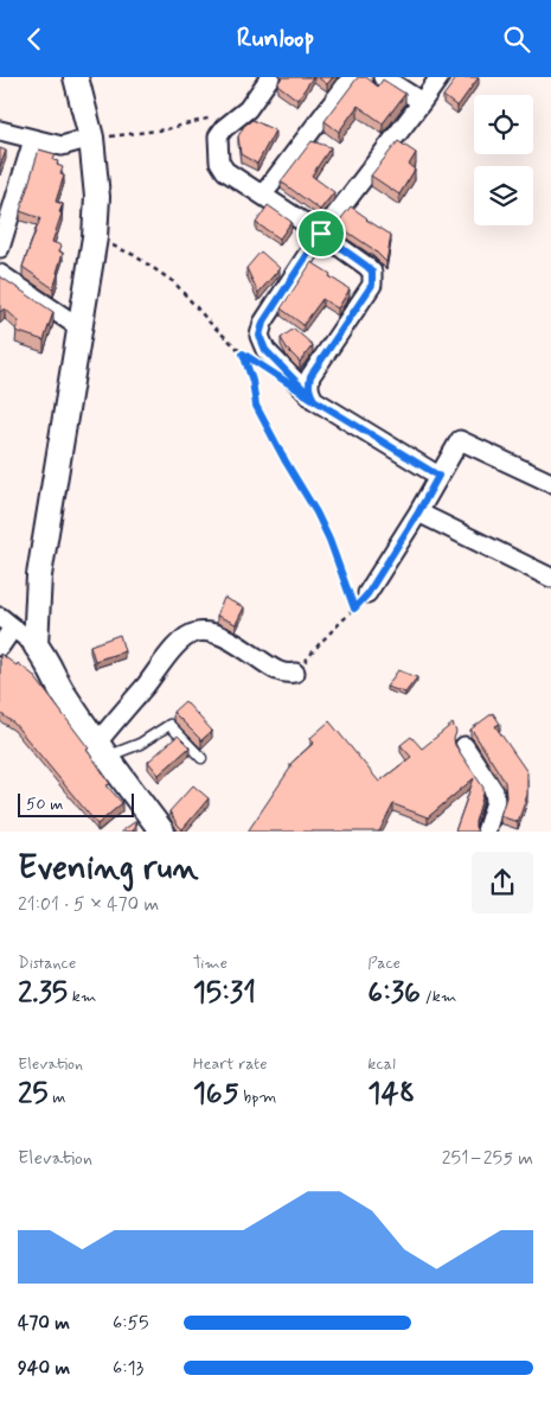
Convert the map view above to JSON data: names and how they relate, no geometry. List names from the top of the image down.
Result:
{
  "scale_bar": "50 m",
  "page": {
    "header": "Runloop",
    "scale": "50 m",
    "heading": ["Evening run", "21:01 · 5 × 470 m"],
    "stats": [
      ["Distance", "2.35 km"],
      ["Time", "15:31"],
      ["Pace", "6:36 /km"],
      ["Elevation", "25 m"],
      ["Heart rate", "165 bpm"],
      ["kcal", "148"]
    ],
    "chart": ["Elevation", "251–255 m"],
    "list": [
      {
        "name": "470 m",
        "note": "6:55"
      },
      {
        "name": "940 m",
        "note": "6:13"
      }
    ]
  }
}
